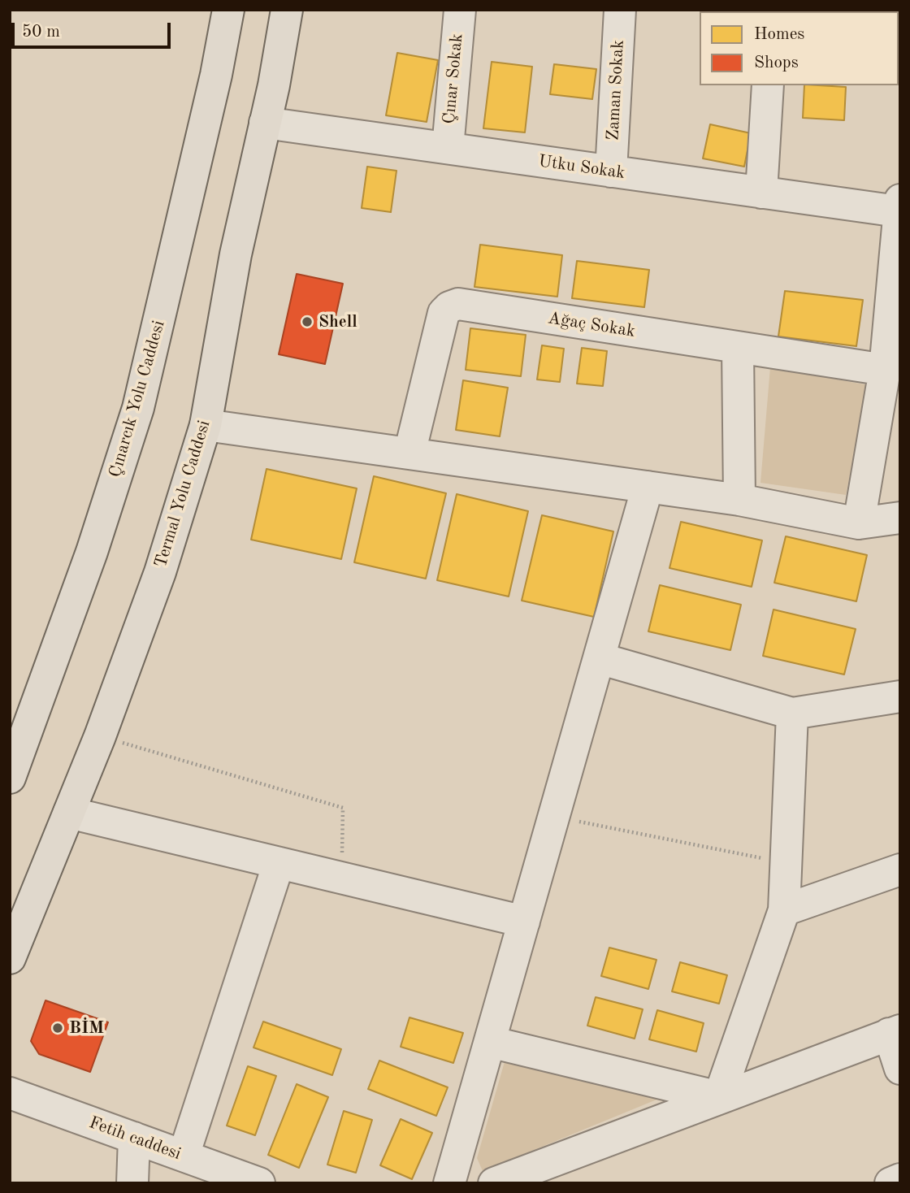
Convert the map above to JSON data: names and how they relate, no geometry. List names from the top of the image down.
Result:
{
  "streets": {
    "main road": ["Çınarcık Yolu Caddesi", "Termal Yolu Caddesi"],
    "street": [
      "Çınar Sokak",
      "Zaman Sokak",
      "Utku Sokak",
      "Ağaç Sokak",
      "Fetih caddesi"
    ]
  },
  "crossings": [
    ["Çınar Sokak", "Utku Sokak"],
    ["Zaman Sokak", "Utku Sokak"],
    ["Utku Sokak", "Termal Yolu Caddesi"]
  ],
  "places": ["Shell", "BİM"],
  "legend": ["Homes", "Shops"],
  "scale_bar": "50 m"
}
